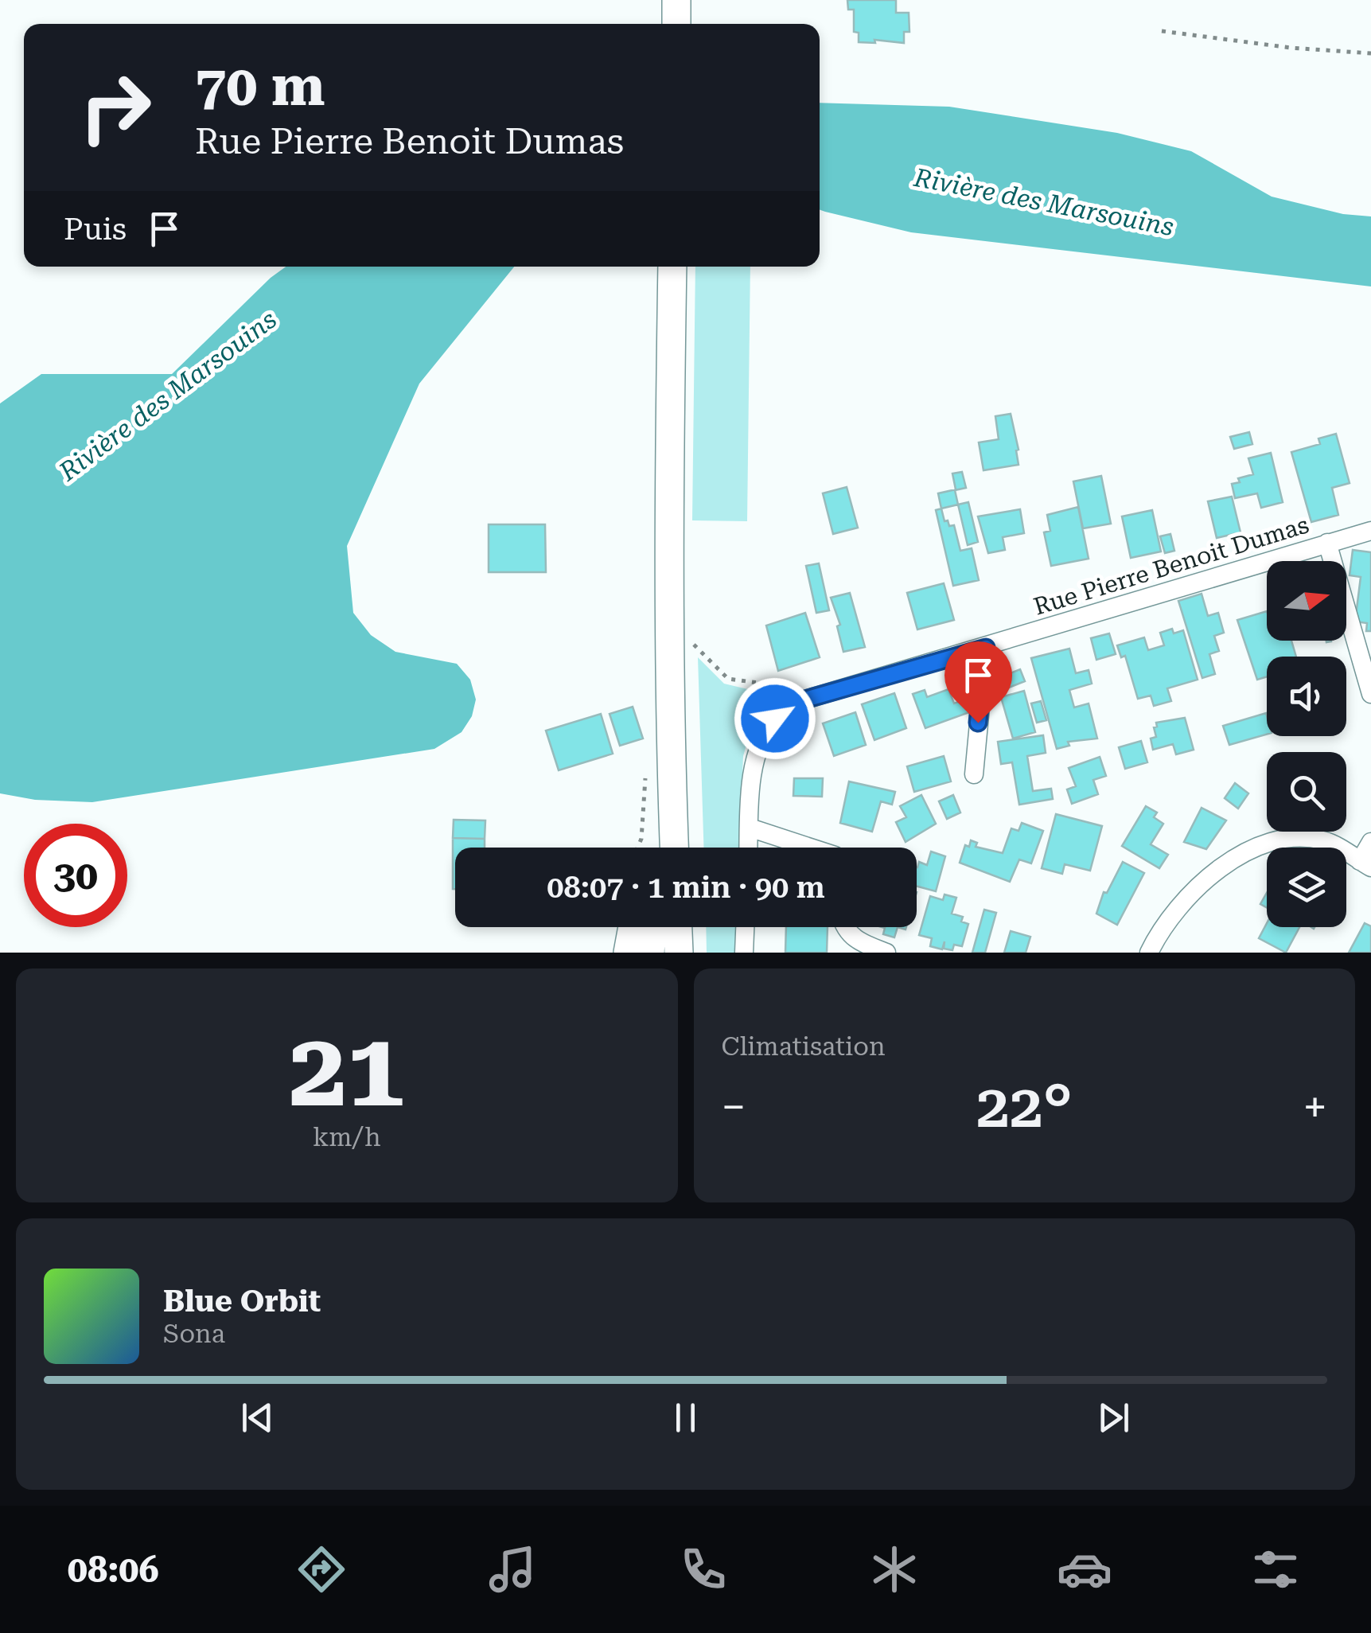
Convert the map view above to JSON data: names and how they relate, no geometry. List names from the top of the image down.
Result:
{
  "streets": {
    "street": ["Rue Pierre Benoit Dumas"]
  },
  "water": ["Rivière des Marsouins"],
  "north": "right",
  "page": {
    "turn": ["70 m", "Rue Pierre Benoit Dumas"],
    "then": "Puis",
    "limit": "30",
    "trip": "08:07 · 1 min · 90 m",
    "tile": [
      ["21", "km/h"],
      "Climatisation"
    ],
    "heat": ["−", "22°", "+"],
    "song": ["Blue Orbit", "Sona"],
    "tabs": "08:06"
  }
}
